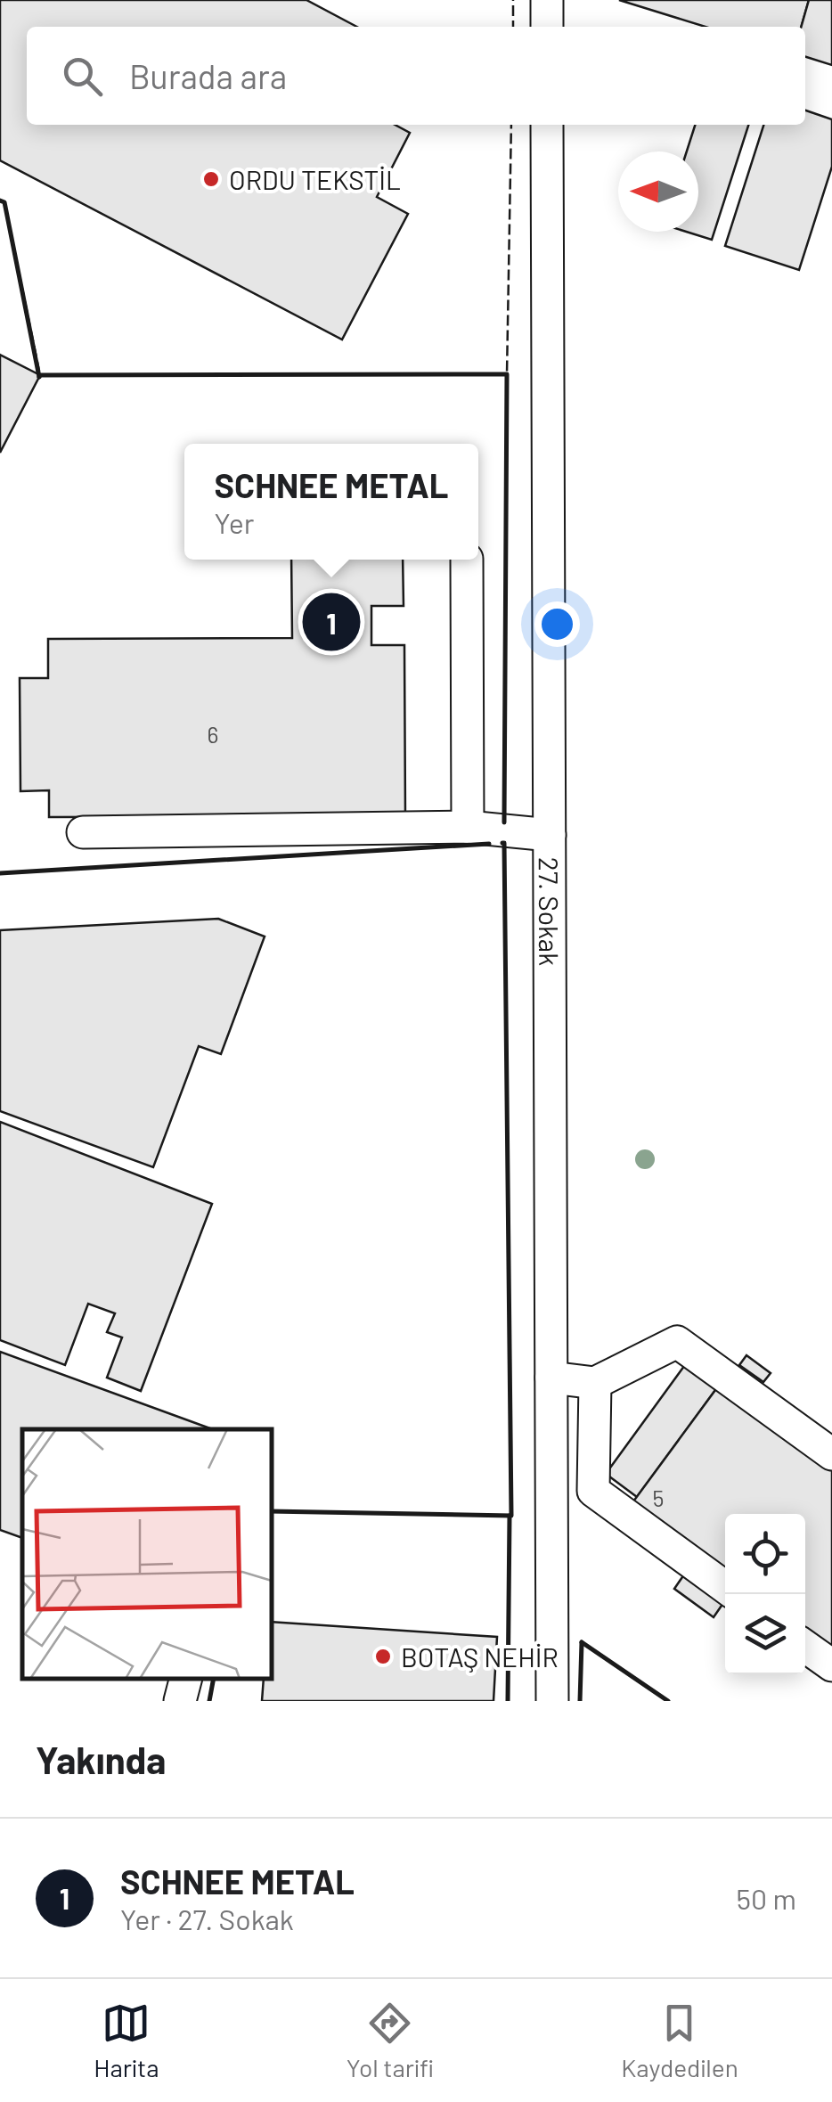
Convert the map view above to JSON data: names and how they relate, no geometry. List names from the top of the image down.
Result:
{
  "streets": {
    "street": ["27. Sokak"]
  },
  "places": ["ORDU TEKSTİL", "BOTAŞ NEHİR"],
  "house_numbers": ["6", "5"],
  "north": "left",
  "page": {
    "search": "Burada ara",
    "popup": ["SCHNEE METAL", "Yer"],
    "pins": "1",
    "heading": "Yakında",
    "list": [
      {
        "mark": "1",
        "name": "SCHNEE METAL",
        "note": "Yer · 27. Sokak",
        "value": "50 m"
      }
    ],
    "nav": ["Harita", "Yol tarifi", "Kaydedilen"]
  }
}
